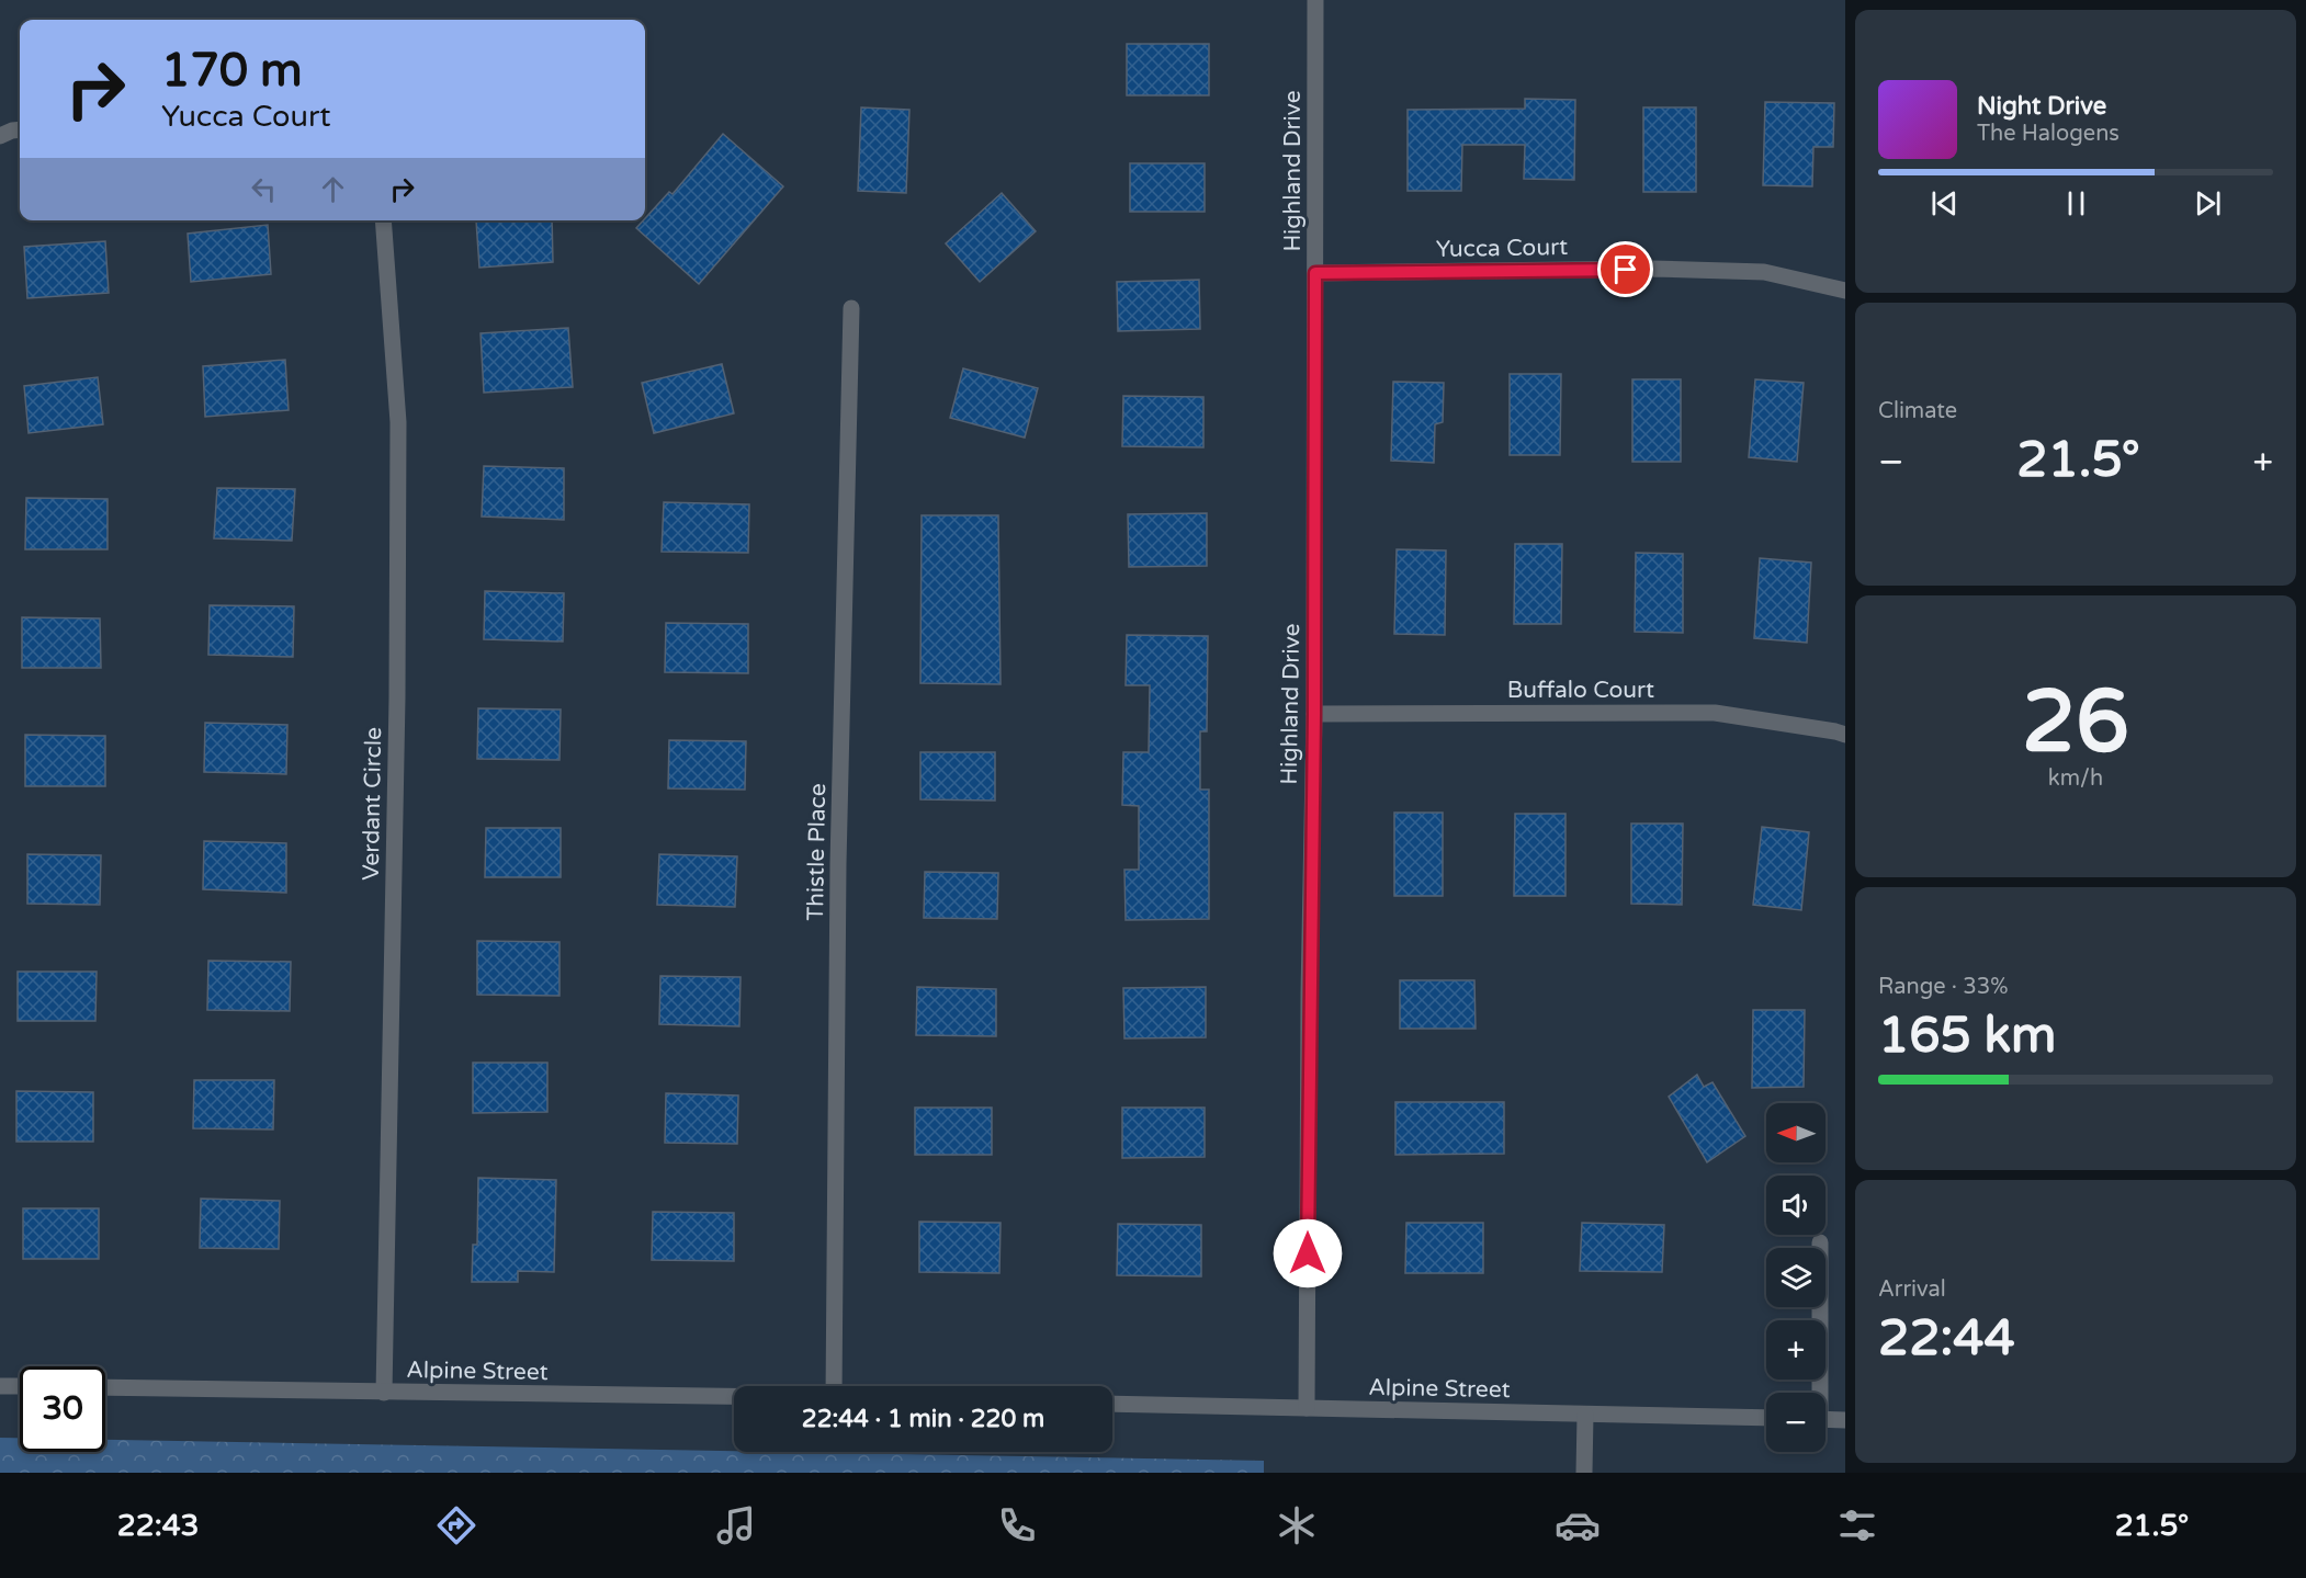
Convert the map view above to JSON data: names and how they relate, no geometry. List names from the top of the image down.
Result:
{
  "streets": {
    "street": [
      "Highland Drive",
      "Yucca Court",
      "Buffalo Court",
      "Verdant Circle",
      "Thistle Place",
      "Alpine Street"
    ]
  },
  "crossings": [
    ["Highland Drive", "Yucca Court"],
    ["Highland Drive", "Buffalo Court"],
    ["Highland Drive", "Alpine Street"],
    ["Verdant Circle", "Alpine Street"]
  ],
  "north": "left",
  "page": {
    "turn": ["170 m", "Yucca Court"],
    "song": ["Night Drive", "The Halogens"],
    "tile": [
      "Climate",
      ["26", "km/h"],
      ["Range · 33%", "165 km"],
      ["Arrival", "22:44"]
    ],
    "heat": ["−", "21.5°", "+"],
    "map_buttons": ["+", "−"],
    "limit": "30",
    "trip": "22:44 · 1 min · 220 m",
    "tabs": ["22:43", "21.5°"]
  }
}
